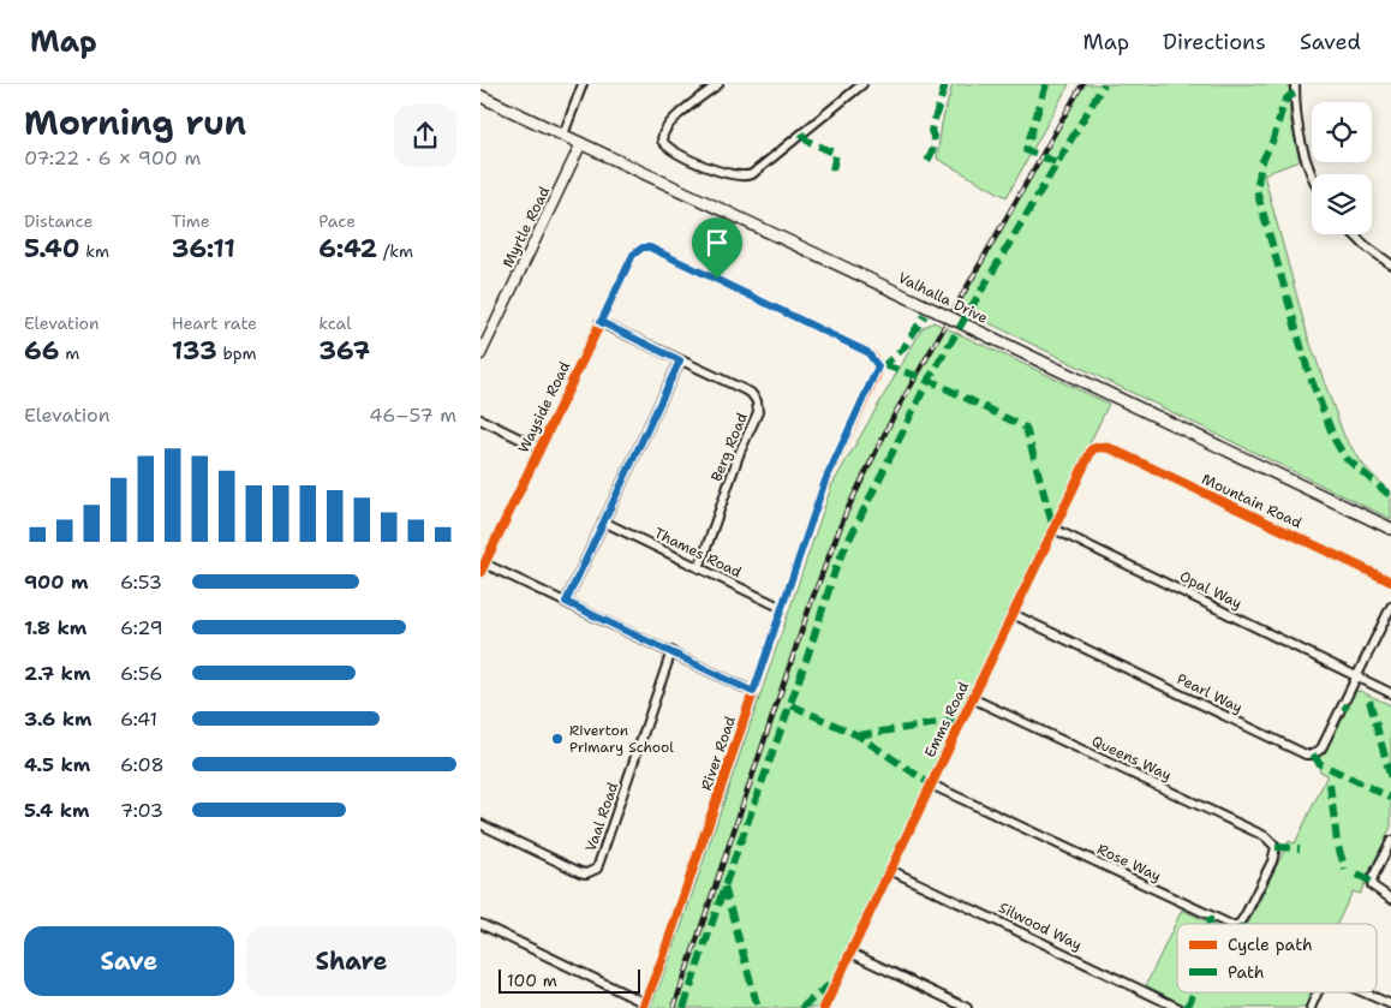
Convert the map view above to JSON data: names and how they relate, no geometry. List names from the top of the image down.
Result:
{
  "streets": {
    "main road": ["Valhalla Drive"],
    "street": [
      "Myrtle Road",
      "Wayside Road",
      "Berg Road",
      "Mountain Road",
      "Thames Road",
      "Opal Way",
      "Pearl Way",
      "Emms Road",
      "River Road",
      "Queens Way",
      "Vaal Road",
      "Rose Way",
      "Silwood Way"
    ]
  },
  "crossings": [
    ["Myrtle Road", "Valhalla Drive"],
    ["Wayside Road", "Berg Road"],
    ["Wayside Road", "River Road"],
    ["Berg Road", "Thames Road"],
    ["Mountain Road", "Emms Road"],
    ["Thames Road", "River Road"],
    ["Opal Way", "Pearl Way"],
    ["Opal Way", "Emms Road"],
    ["Pearl Way", "Emms Road"],
    ["Emms Road", "Queens Way"],
    ["Emms Road", "Rose Way"],
    ["Emms Road", "Silwood Way"],
    ["Queens Way", "Rose Way"]
  ],
  "places": ["Riverton Primary School"],
  "legend": ["Cycle path", "Path"],
  "scale_bar": "100 m",
  "page": {
    "header": "Map",
    "nav": ["Map", "Directions", "Saved"],
    "heading": ["Morning run", "07:22 · 6 × 900 m"],
    "stats": [
      ["Distance", "5.40 km"],
      ["Time", "36:11"],
      ["Pace", "6:42 /km"],
      ["Elevation", "66 m"],
      ["Heart rate", "133 bpm"],
      ["kcal", "367"]
    ],
    "chart": ["Elevation", "46–57 m"],
    "list": [
      {
        "name": "900 m",
        "note": "6:53"
      },
      {
        "name": "1.8 km",
        "note": "6:29"
      },
      {
        "name": "2.7 km",
        "note": "6:56"
      },
      {
        "name": "3.6 km",
        "note": "6:41"
      },
      {
        "name": "4.5 km",
        "note": "6:08"
      },
      {
        "name": "5.4 km",
        "note": "7:03"
      }
    ],
    "buttons": ["Save", "Share"],
    "scale": "100 m"
  }
}
